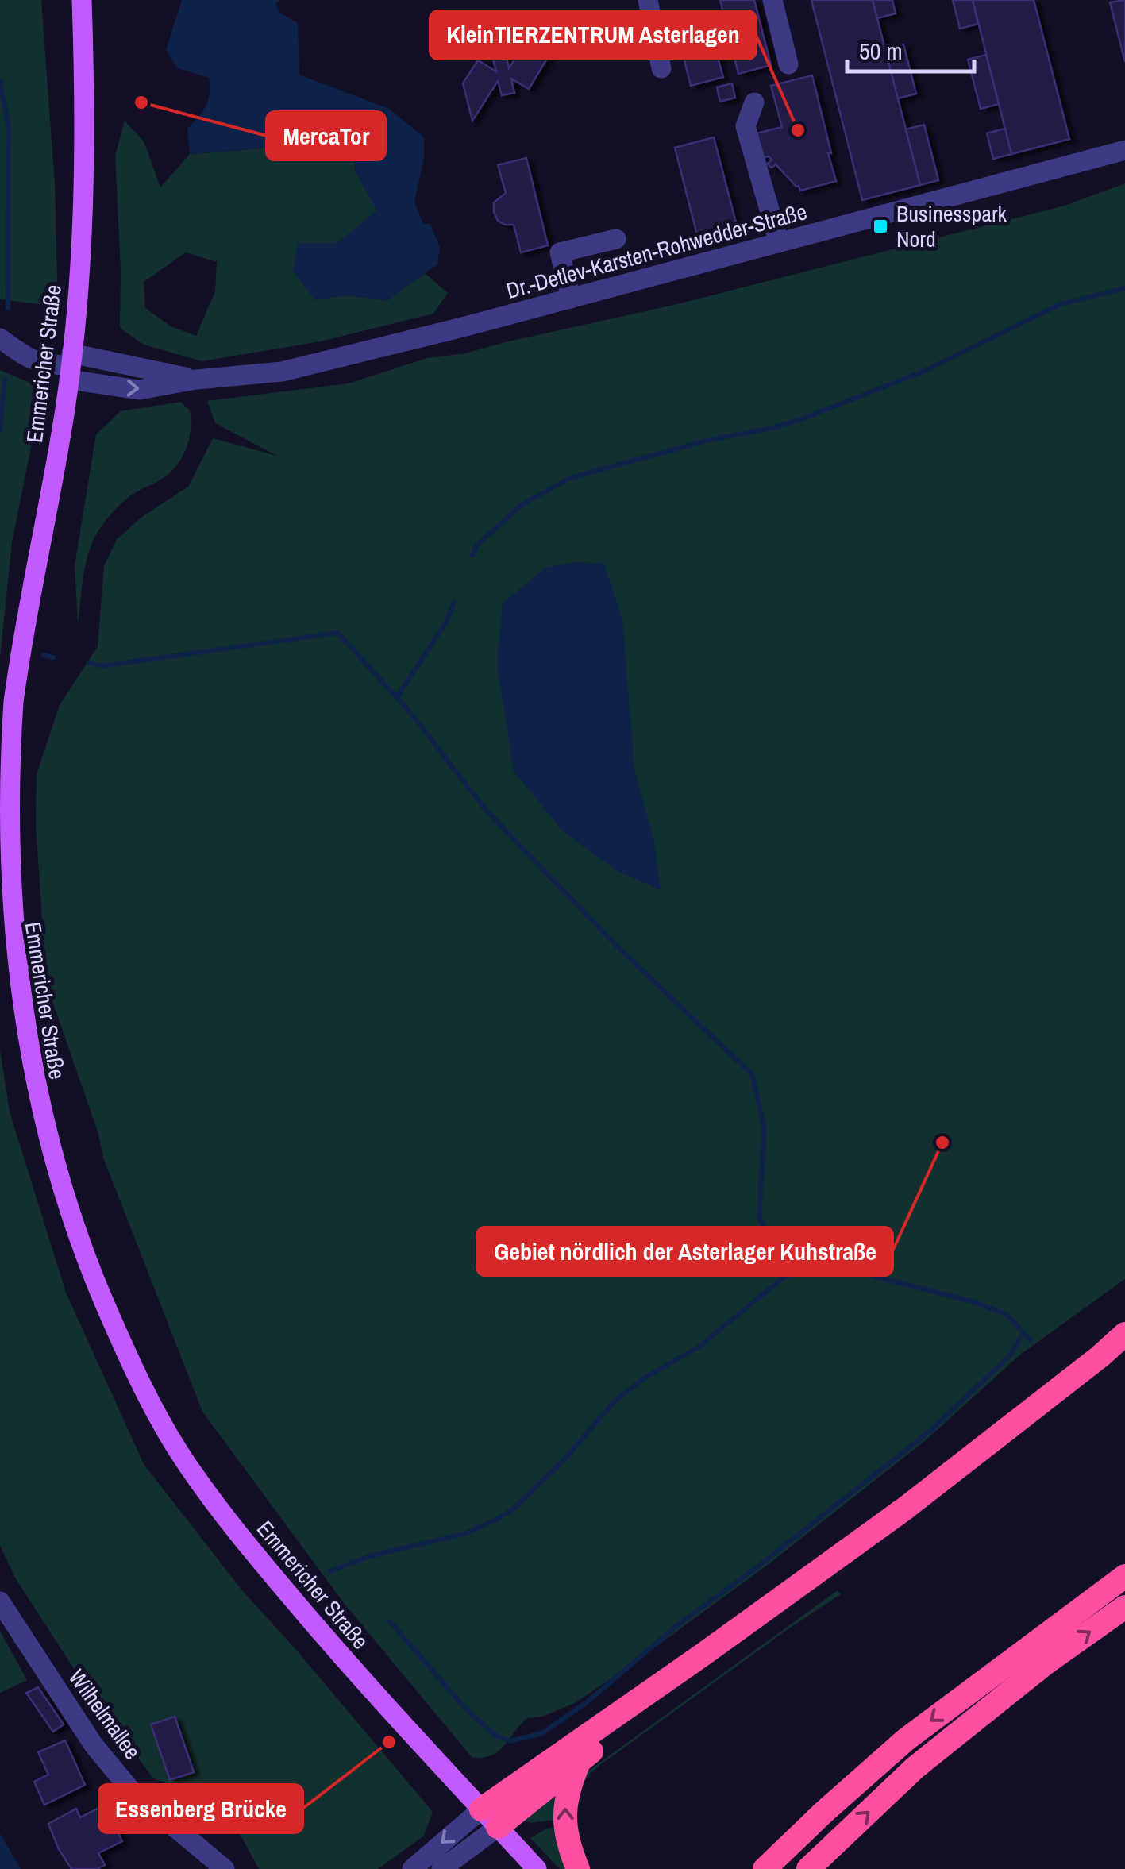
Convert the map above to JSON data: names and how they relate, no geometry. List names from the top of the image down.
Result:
{
  "streets": {
    "main road": ["Emmericher Straße"],
    "street": ["Dr.-Detlev-Karsten-Rohwedder-Straße", "Wilhelmallee"]
  },
  "crossings": [
    ["Dr.-Detlev-Karsten-Rohwedder-Straße", "Emmericher Straße"]
  ],
  "places": {
    "other": [
      "MercaTor",
      "KleinTIERZENTRUM Asterlagen",
      "Gebiet nördlich der Asterlager Kuhstraße",
      "Essenberg Brücke"
    ],
    "transit": ["Businesspark Nord"]
  },
  "scale_bar": "50 m"
}
